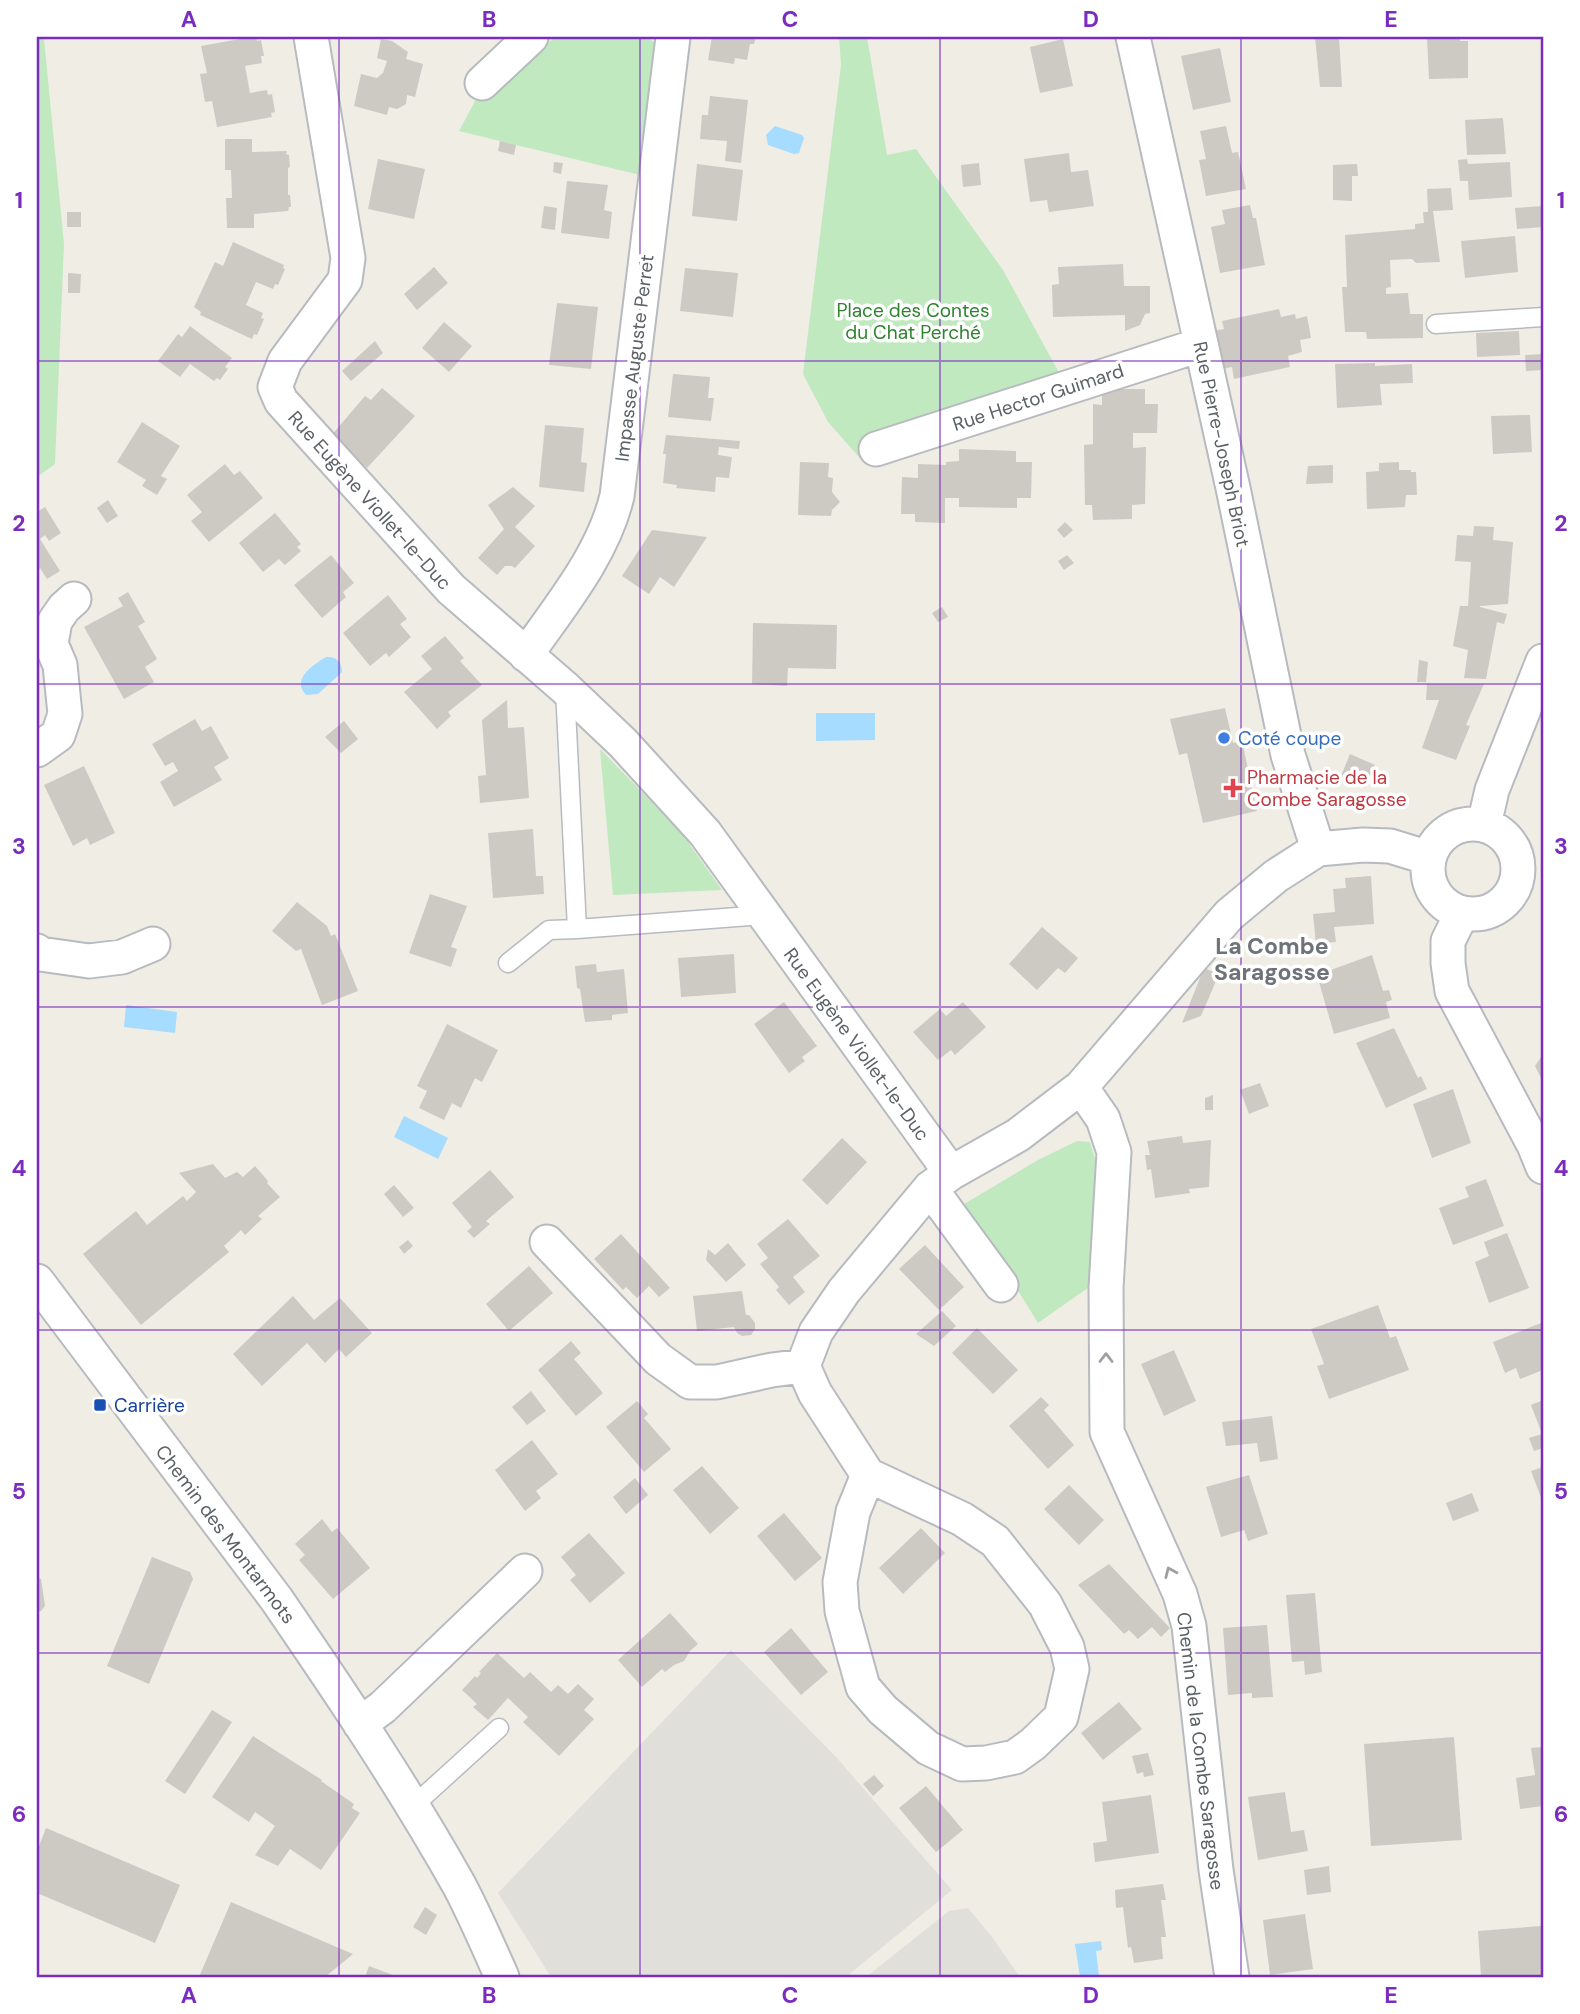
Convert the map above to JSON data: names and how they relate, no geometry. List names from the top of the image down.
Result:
{
  "streets": {
    "street": [
      "Impasse Auguste Perret",
      "Rue Hector Guimard",
      "Rue Pierre-Joseph Briot",
      "Rue Eugène Viollet-le-Duc",
      "Chemin des Montarmots",
      "Chemin de la Combe Saragosse"
    ]
  },
  "crossings": [
    ["Impasse Auguste Perret", "Rue Eugène Viollet-le-Duc"],
    ["Rue Hector Guimard", "Rue Pierre-Joseph Briot"]
  ],
  "one_way": ["Chemin de la Combe Saragosse"],
  "districts": ["La Combe Saragosse"],
  "parks": ["Place des Contes du Chat Perché"],
  "places": {
    "other": ["Coté coupe"],
    "health": ["Pharmacie de la Combe Saragosse"],
    "transit": ["Carrière"]
  },
  "grid": {
    "columns": [
      "A",
      "B",
      "C",
      "D",
      "E"
    ],
    "rows": [
      "1",
      "2",
      "3",
      "4",
      "5",
      "6"
    ]
  }
}
